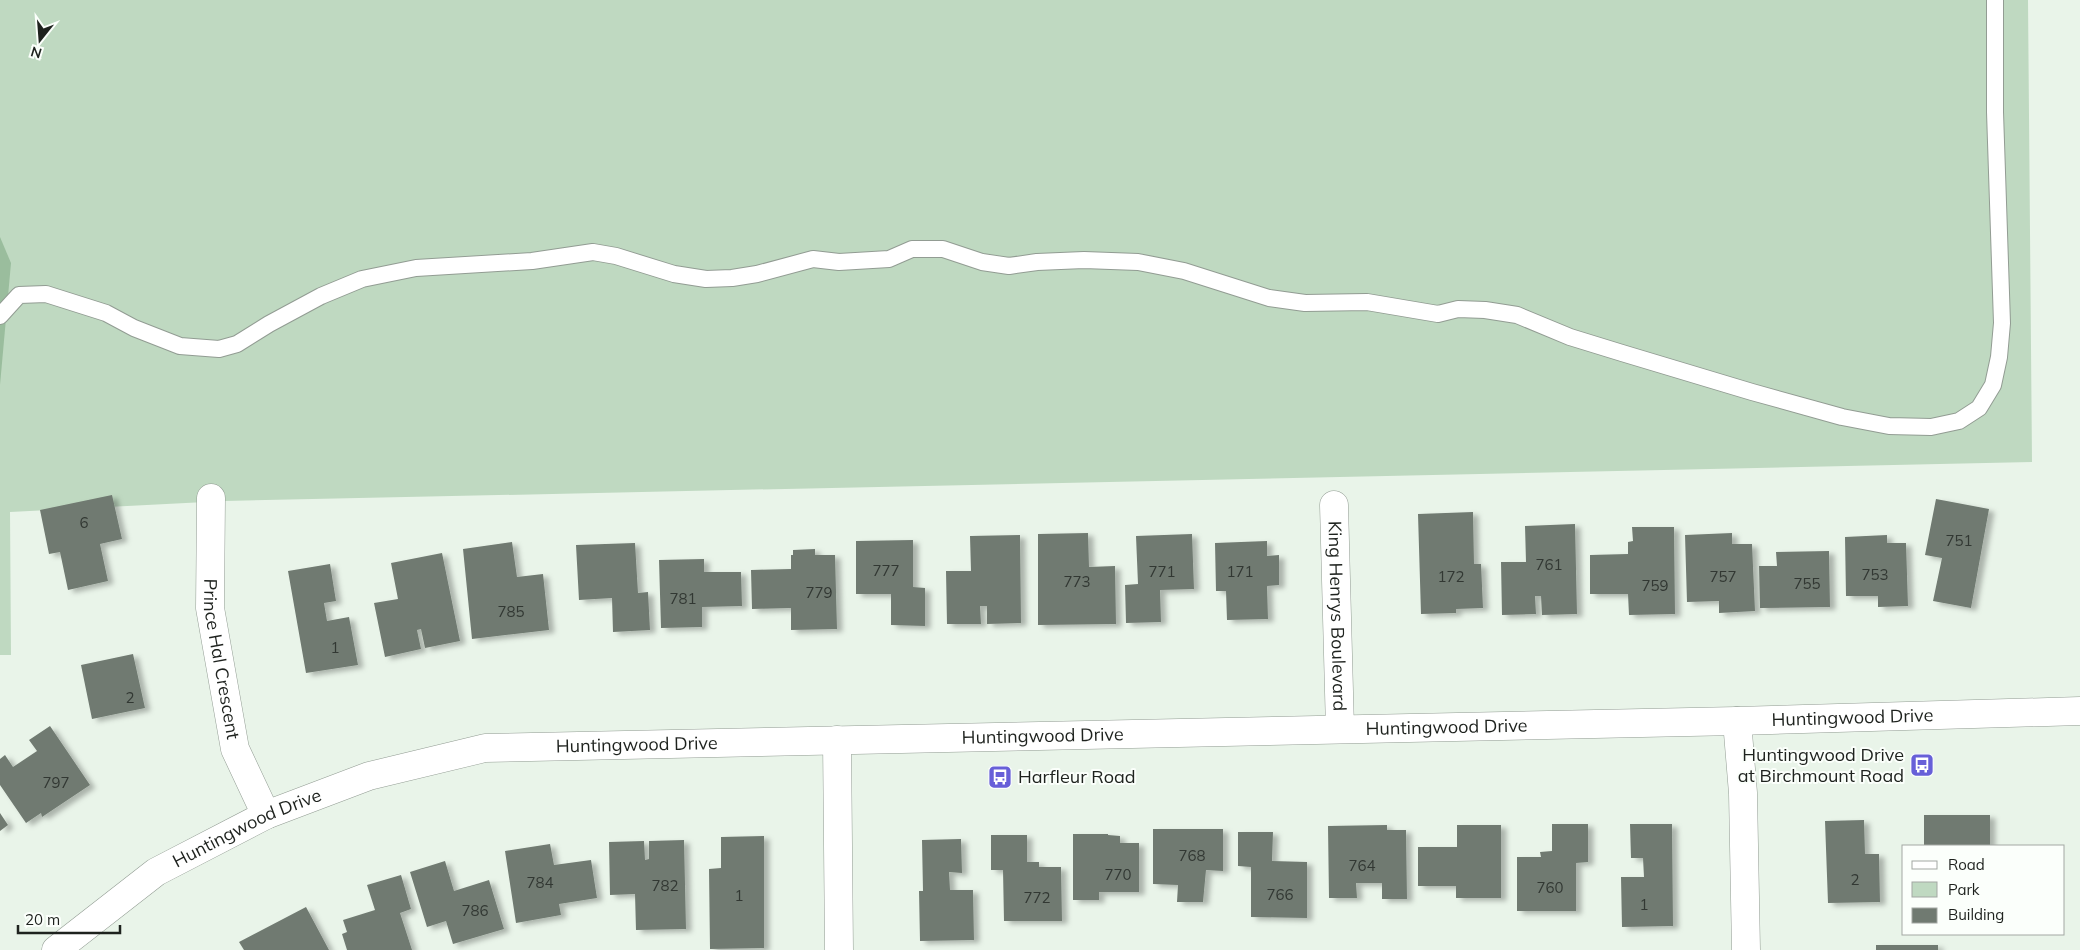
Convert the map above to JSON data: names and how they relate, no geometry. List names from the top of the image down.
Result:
{
  "streets": {
    "street": ["King Henrys Boulevard", "Prince Hal Crescent", "Huntingwood Drive"]
  },
  "crossings": [
    ["King Henrys Boulevard", "Huntingwood Drive"],
    ["Prince Hal Crescent", "Huntingwood Drive"]
  ],
  "places": {
    "bus stop": ["Huntingwood Drive at Birchmount Road", "Harfleur Road"]
  },
  "house_numbers": [
    "6",
    "751",
    "761",
    "777",
    "771",
    "171",
    "753",
    "172",
    "757",
    "773",
    "755",
    "759",
    "779",
    "781",
    "785",
    "1",
    "2",
    "797",
    "768",
    "764",
    "770",
    "2",
    "784",
    "782",
    "760",
    "766",
    "1",
    "772",
    "1",
    "786"
  ],
  "legend": ["Road", "Park", "Building"],
  "scale_bar": "20 m",
  "north": "bottom"
}
